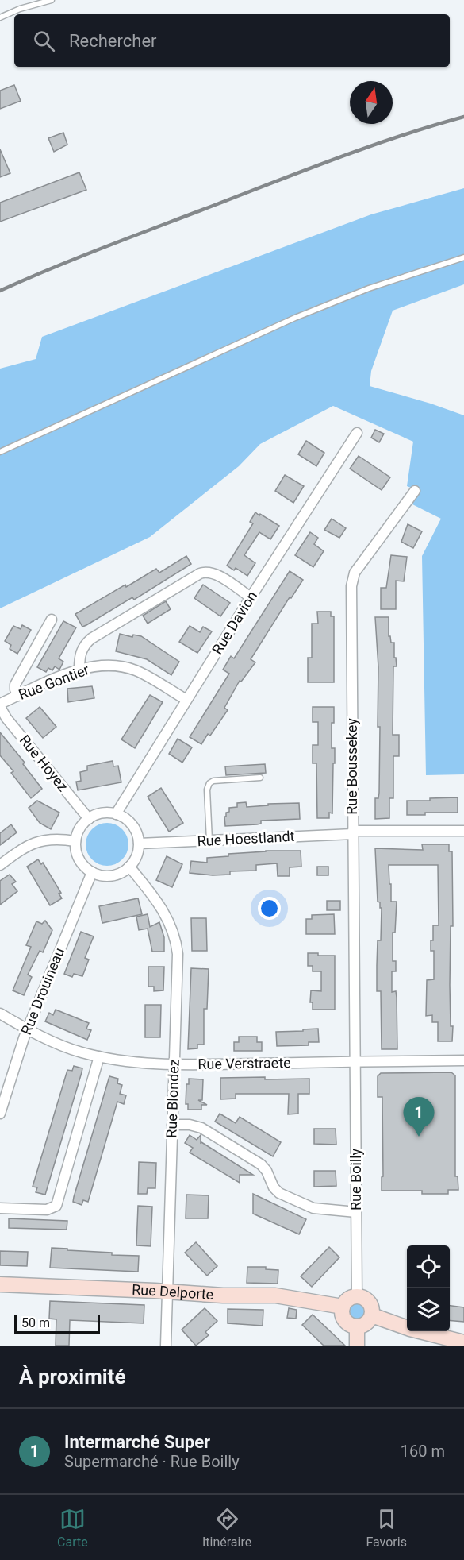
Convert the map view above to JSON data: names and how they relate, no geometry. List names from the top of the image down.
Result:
{
  "streets": {
    "street": [
      "Rue Davion",
      "Rue Gontier",
      "Rue Hoyez",
      "Rue Boussekey",
      "Rue Hoestlandt",
      "Rue Drouineau",
      "Rue Verstraete",
      "Rue Blondez",
      "Rue Boilly",
      "Rue Delporte"
    ]
  },
  "crossings": [
    ["Rue Davion", "Rue Gontier"],
    ["Rue Davion", "Rue Hoyez"],
    ["Rue Davion", "Rue Hoestlandt"],
    ["Rue Davion", "Rue Drouineau"],
    ["Rue Davion", "Rue Blondez"],
    ["Rue Gontier", "Rue Hoyez"],
    ["Rue Hoyez", "Rue Hoestlandt"],
    ["Rue Hoyez", "Rue Drouineau"],
    ["Rue Hoyez", "Rue Blondez"],
    ["Rue Boussekey", "Rue Hoestlandt"],
    ["Rue Boussekey", "Rue Verstraete"],
    ["Rue Boussekey", "Rue Boilly"],
    ["Rue Hoestlandt", "Rue Drouineau"],
    ["Rue Hoestlandt", "Rue Blondez"],
    ["Rue Drouineau", "Rue Verstraete"],
    ["Rue Drouineau", "Rue Blondez"],
    ["Rue Verstraete", "Rue Blondez"],
    ["Rue Verstraete", "Rue Boilly"],
    ["Rue Blondez", "Rue Delporte"],
    ["Rue Boilly", "Rue Delporte"]
  ],
  "scale_bar": "50 m",
  "north": "top",
  "page": {
    "search": "Rechercher",
    "pins": "1",
    "scale": "50 m",
    "heading": "À proximité",
    "list": [
      {
        "mark": "1",
        "name": "Intermarché Super",
        "note": "Supermarché · Rue Boilly",
        "value": "160 m"
      }
    ],
    "nav": ["Carte", "Itinéraire", "Favoris"]
  }
}
